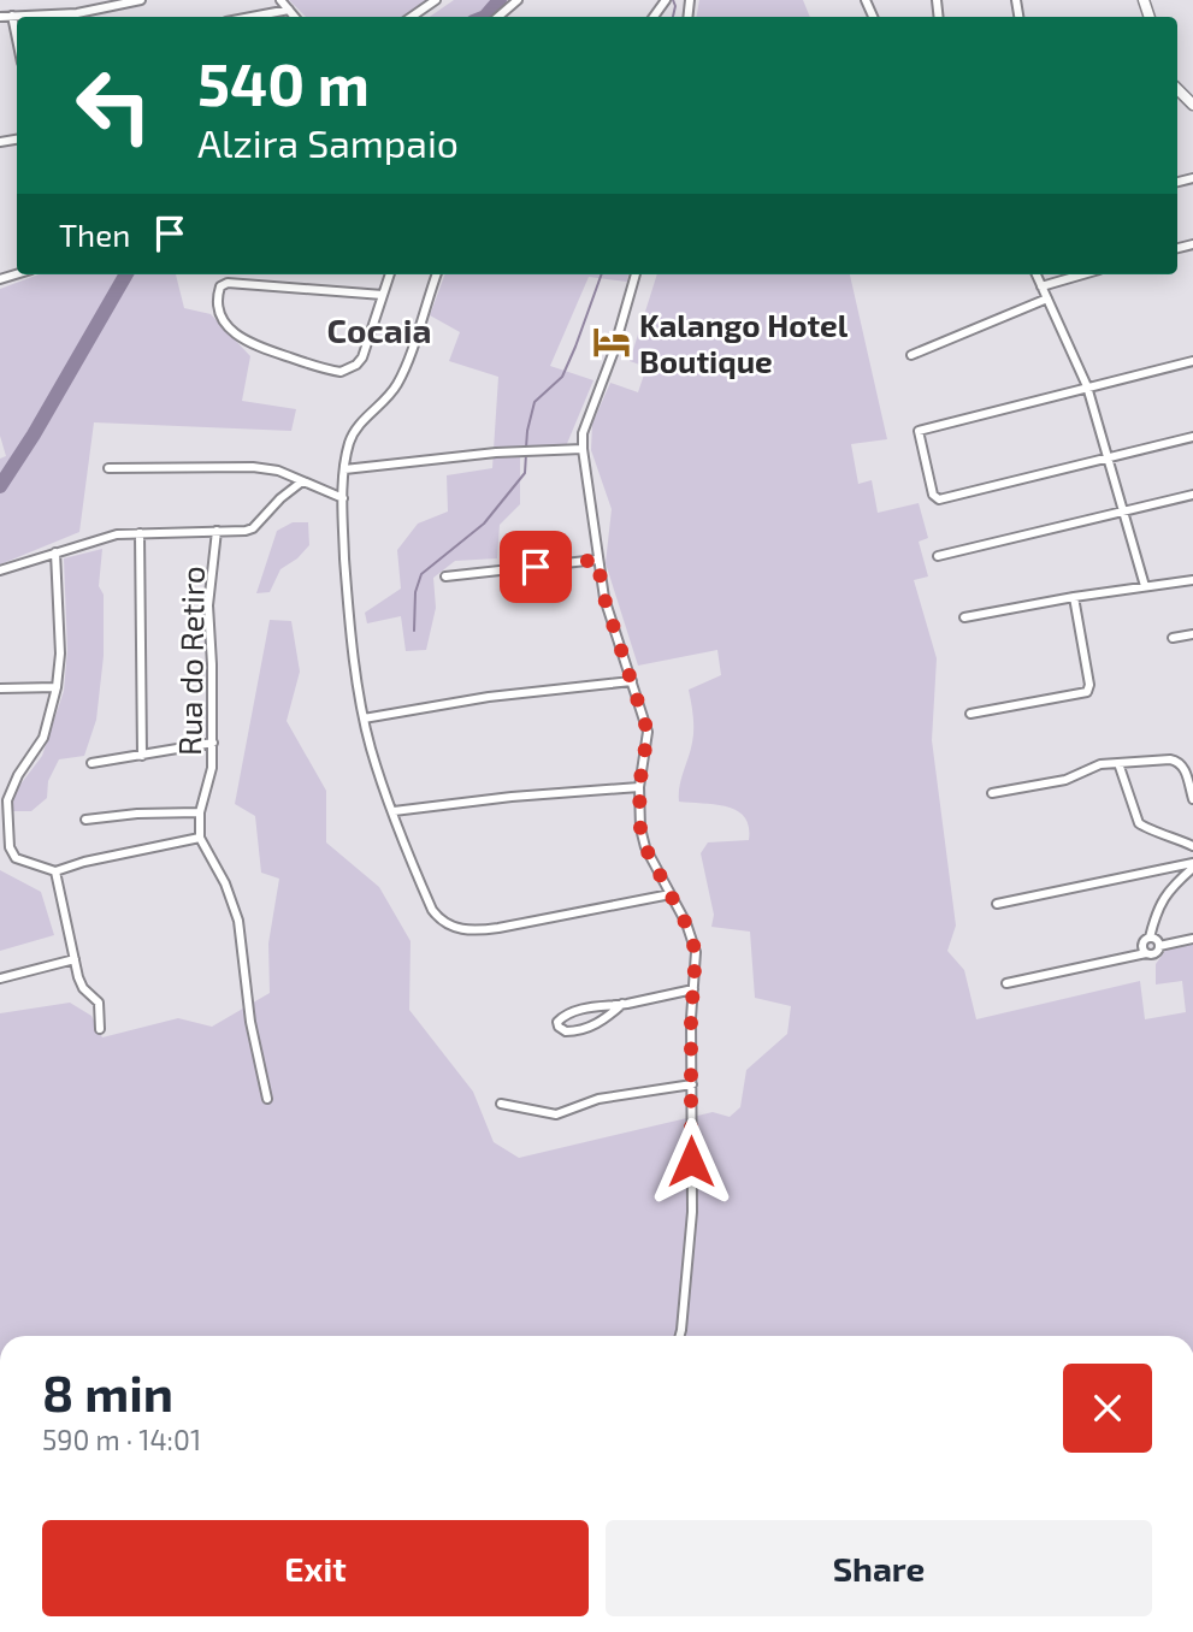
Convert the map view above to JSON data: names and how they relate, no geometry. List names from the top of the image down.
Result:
{
  "streets": {
    "street": ["Rua do Retiro"]
  },
  "districts": ["Cocaia"],
  "places": {
    "hotel": ["Kalango Hotel Boutique"]
  },
  "page": {
    "turn": ["540 m", "Alzira Sampaio"],
    "then": "Then",
    "heading": ["8 min", "590 m · 14:01"],
    "buttons": ["Exit", "Share"]
  }
}
